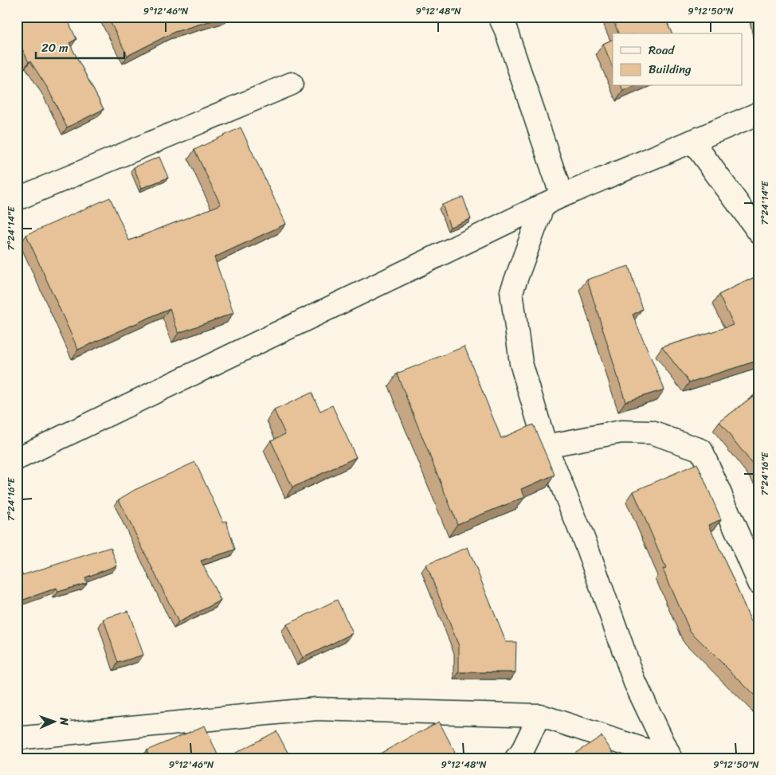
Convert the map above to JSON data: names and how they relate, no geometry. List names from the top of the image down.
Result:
{
  "legend": ["Road", "Building"],
  "scale_bar": "20 m",
  "north": "right",
  "coordinates": [
    "9°12'46\"N",
    "9°12'48\"N",
    "9°12'50\"N",
    "7°24'14\"E",
    "7°24'16\"E"
  ]
}
